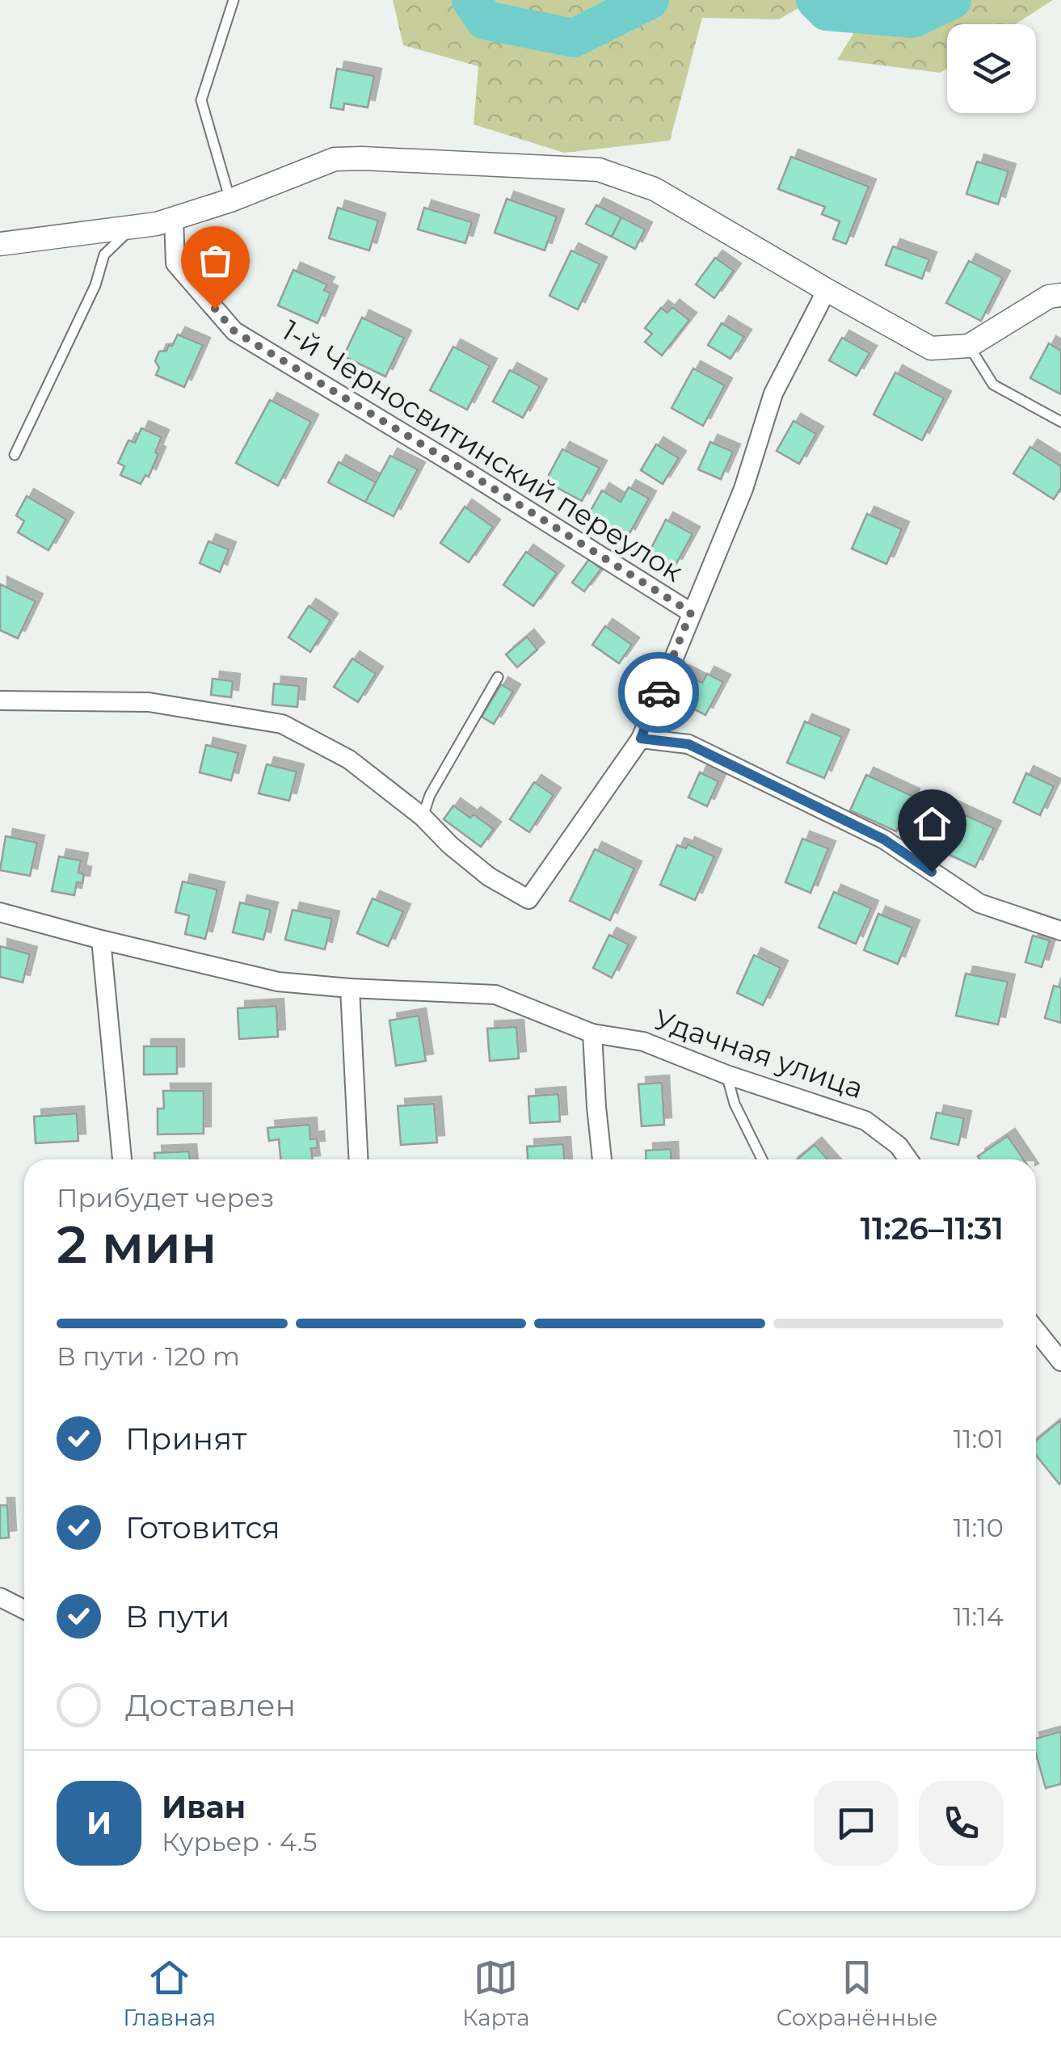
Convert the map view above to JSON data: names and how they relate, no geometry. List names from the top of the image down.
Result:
{
  "streets": {
    "street": ["1-й Черносвитинский переулок", "Удачная улица"]
  },
  "page": {
    "heading": ["2 мин", "Прибудет через", "11:26–11:31"],
    "panel": ["Иван", "Курьер · 4.5"],
    "bar": "В пути · 120 m",
    "list": [
      ["Принят", "11:01"],
      ["Готовится", "11:10"],
      ["В пути", "11:14"],
      "Доставлен"
    ],
    "round": "И",
    "tabs": ["Главная", "Карта", "Сохранённые"]
  }
}
